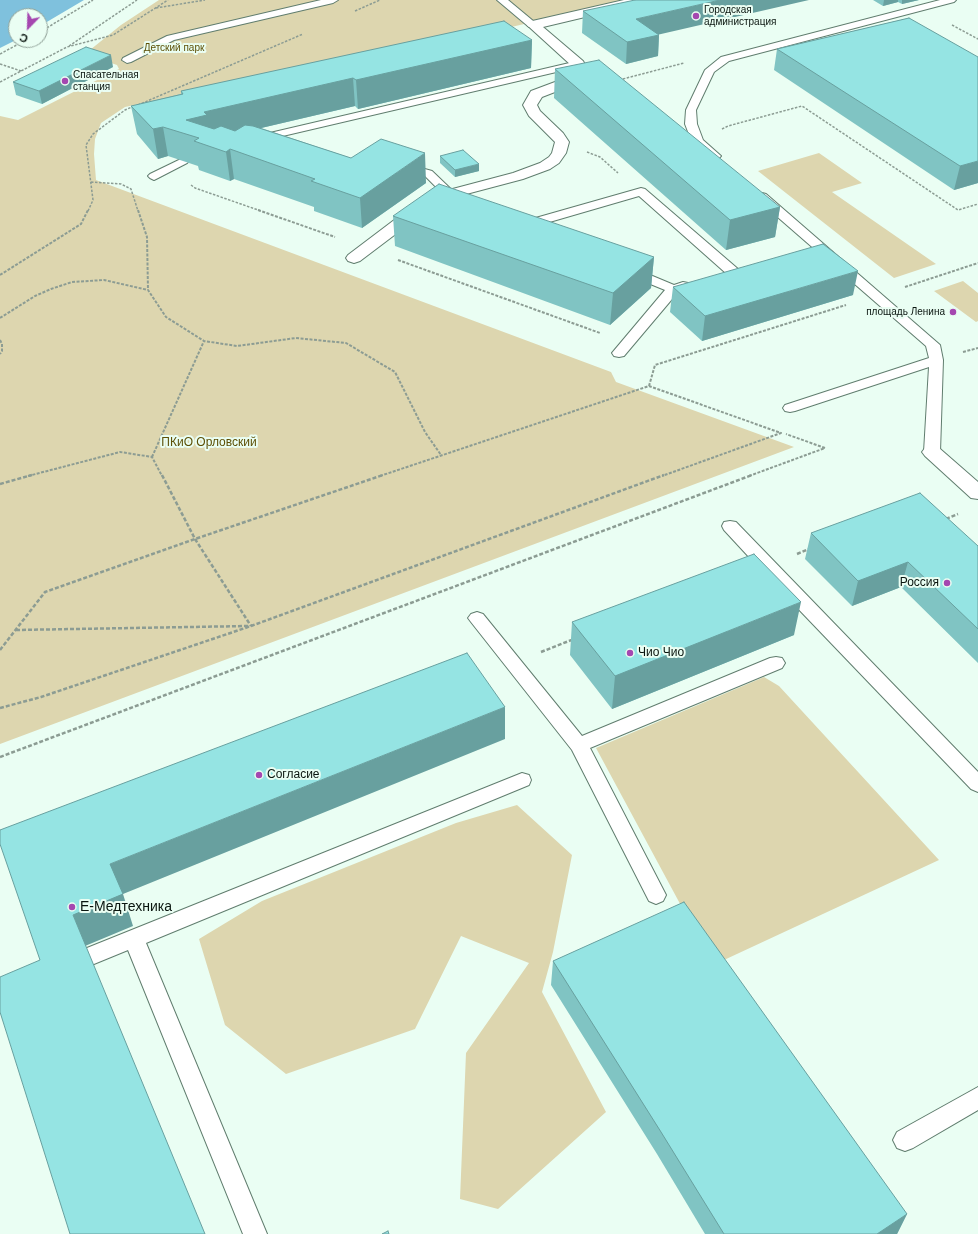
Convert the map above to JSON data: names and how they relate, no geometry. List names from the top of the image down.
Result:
{
  "parks": ["Детский парк", "ПКиО Орловский"],
  "places": [
    "Городская администрация",
    "Спасательная станция",
    "площадь Ленина",
    "Россия",
    "Чио Чио",
    "Согласие",
    "Е-Медтехника"
  ],
  "north": "bottom left"
}
